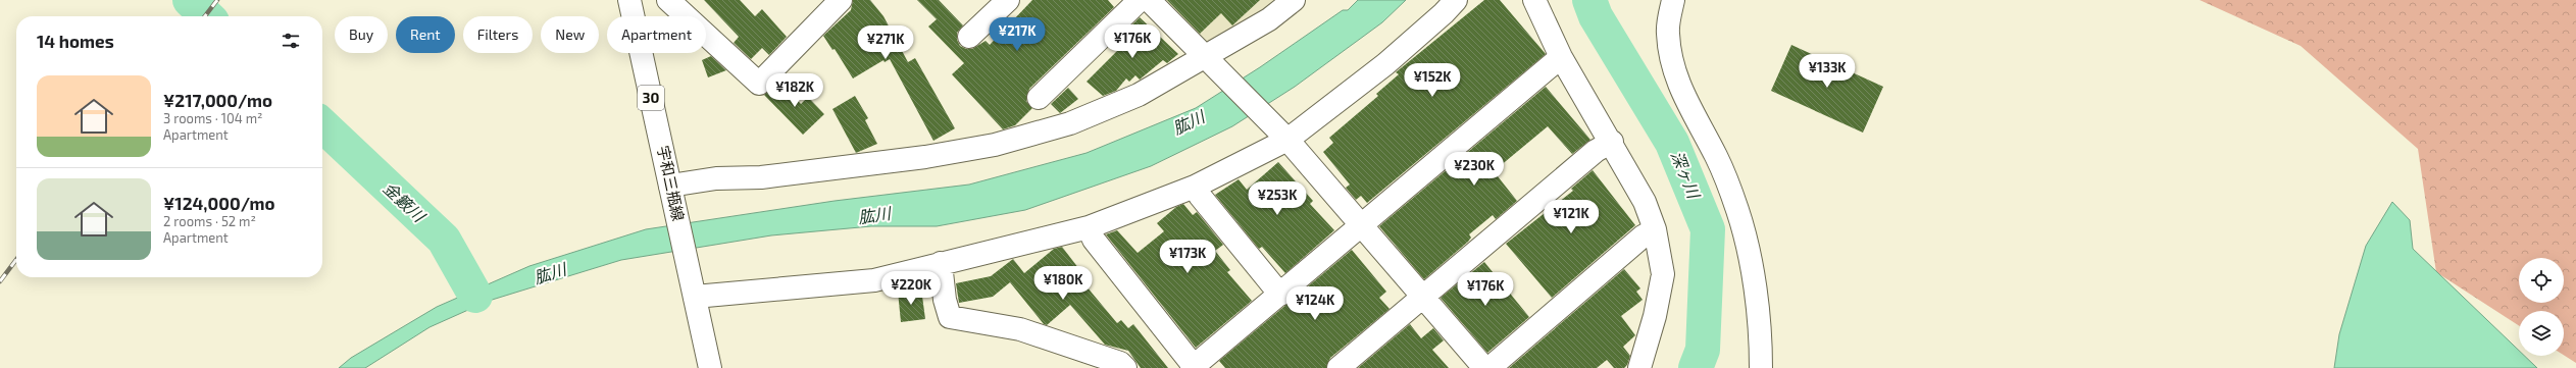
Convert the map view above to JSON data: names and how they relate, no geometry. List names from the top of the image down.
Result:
{
  "streets": {
    "street": ["30", "宇和三瓶線"]
  },
  "water": ["肱川", "深ヶ川", "金籔川"],
  "page": {
    "chip": [
      "Buy",
      "Rent",
      "Filters",
      "New",
      "Apartment"
    ],
    "heading": "14 homes",
    "price": [
      "¥217K",
      "¥176K",
      "¥271K",
      "¥133K",
      "¥152K",
      "¥182K",
      "¥230K",
      "¥253K",
      "¥121K",
      "¥173K",
      "¥180K",
      "¥220K",
      "¥176K",
      "¥124K"
    ],
    "list": [
      {
        "name": "¥217,000/mo",
        "note": "3 rooms · 104 m² · Apartment"
      },
      {
        "name": "¥124,000/mo",
        "note": "2 rooms · 52 m² · Apartment"
      }
    ]
  }
}
